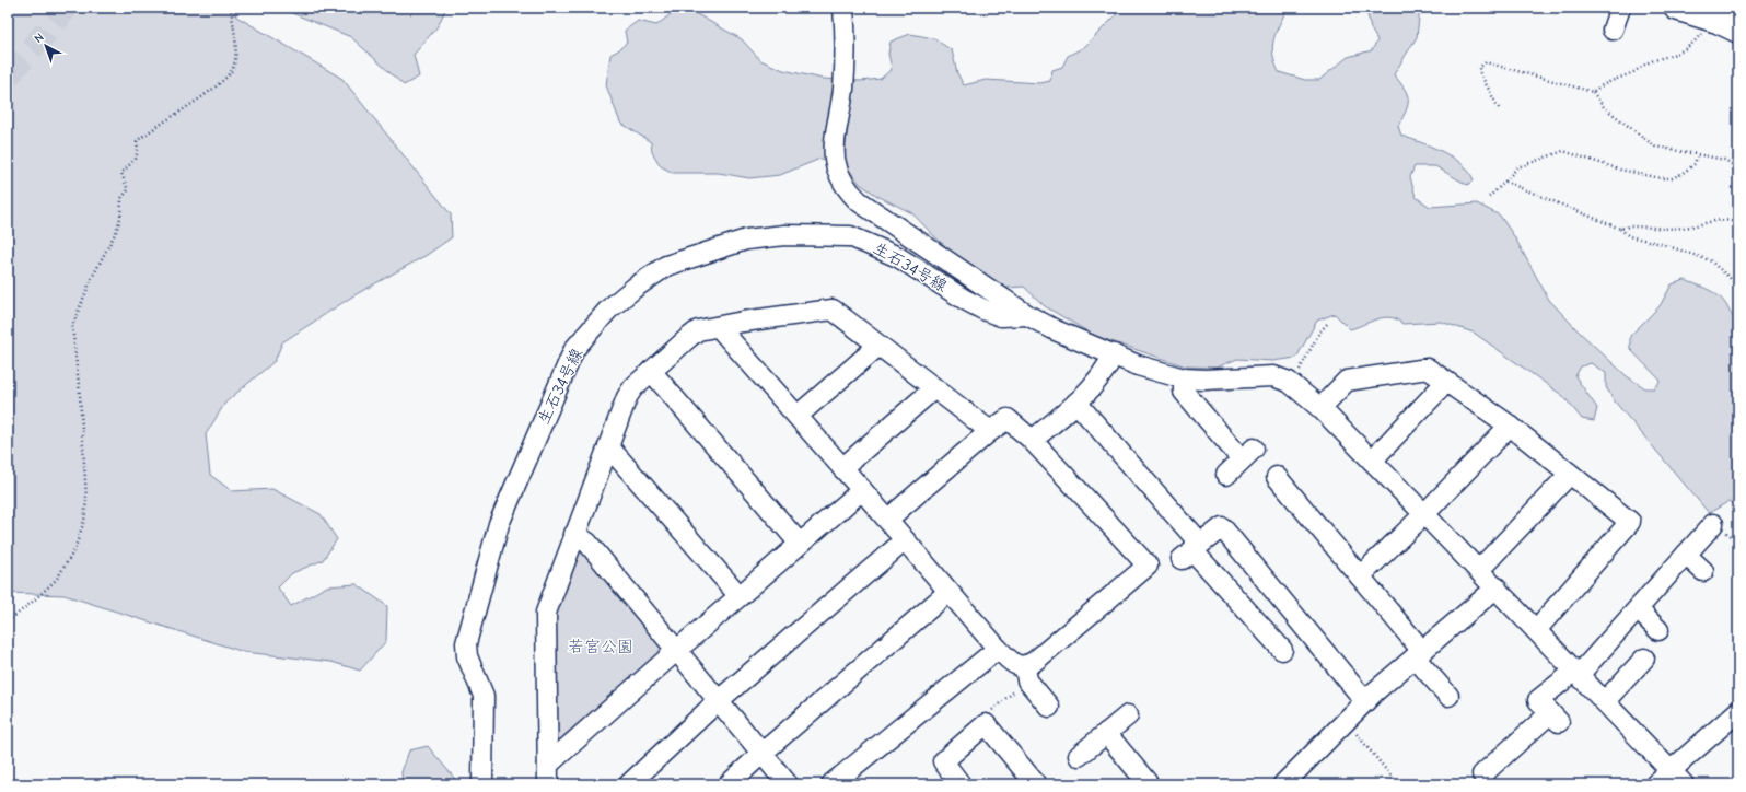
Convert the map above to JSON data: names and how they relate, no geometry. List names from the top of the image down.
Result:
{
  "streets": {
    "street": ["生石34号線"]
  },
  "parks": ["若宮公園"],
  "north": "top left"
}
